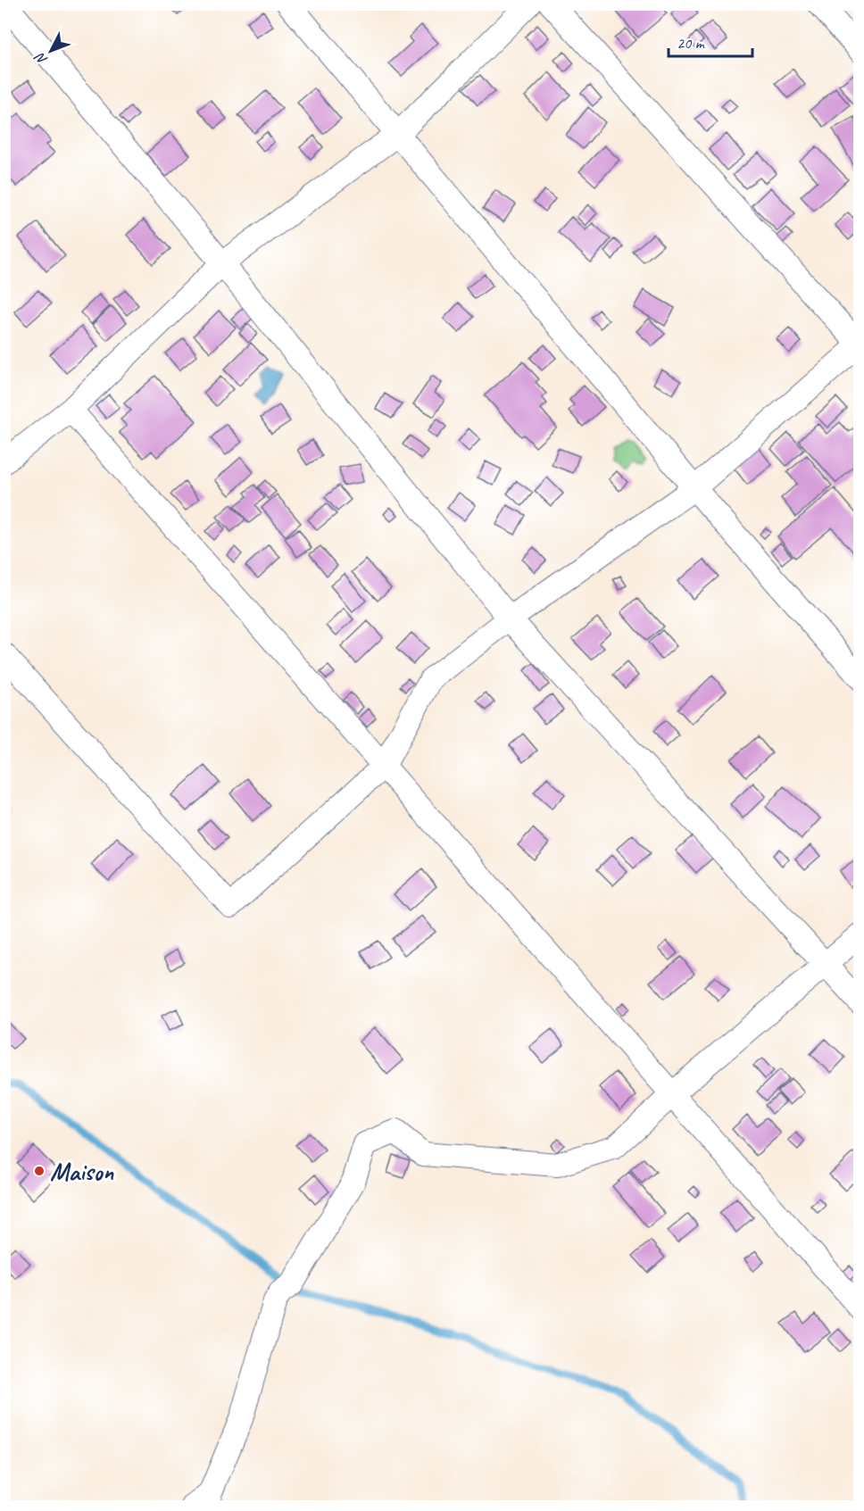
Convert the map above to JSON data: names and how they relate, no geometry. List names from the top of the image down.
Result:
{
  "places": ["Maison"],
  "scale_bar": "20 m",
  "north": "bottom left"
}
